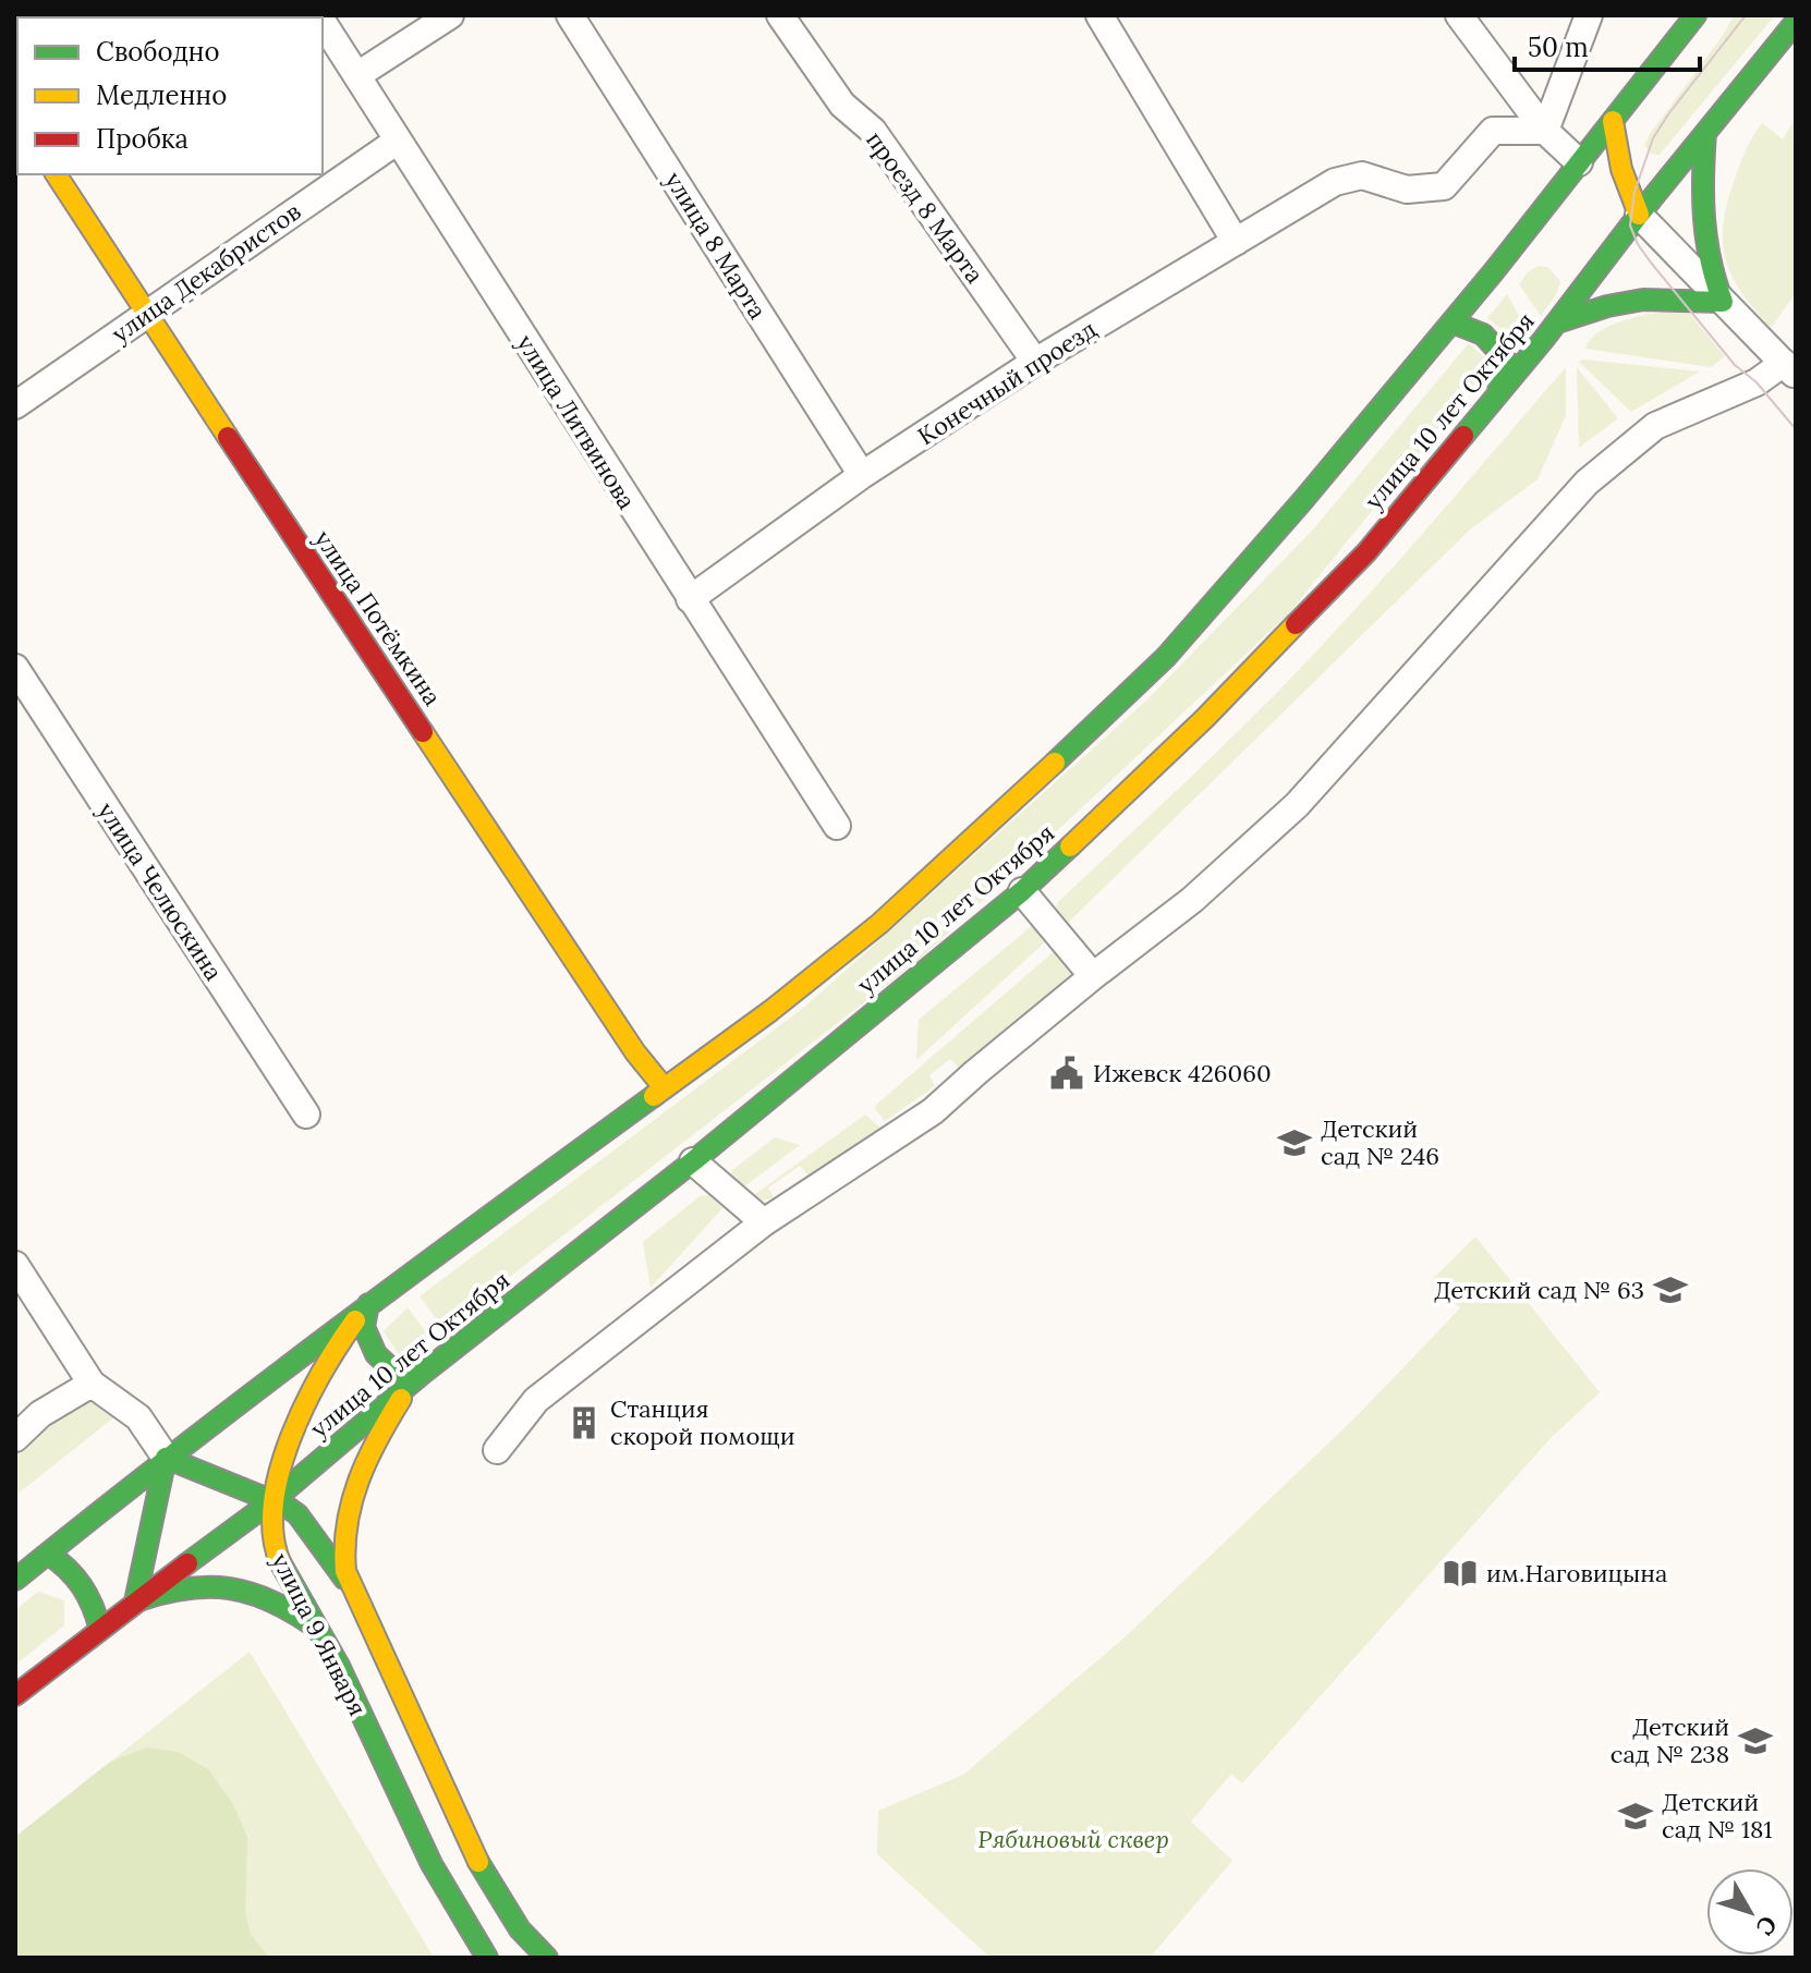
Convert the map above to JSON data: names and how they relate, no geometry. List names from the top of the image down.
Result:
{
  "streets": {
    "main road": ["улица 10 лет Октября", "улица Потёмкина", "улица 9 Января"],
    "street": [
      "проезд 8 Марта",
      "улица 8 Марта",
      "улица Декабристов",
      "Конечный проезд",
      "улица Литвинова",
      "улица Челюскина"
    ]
  },
  "crossings": [
    ["проезд 8 Марта", "Конечный проезд"],
    ["улица 8 Марта", "Конечный проезд"],
    ["улица Декабристов", "улица Литвинова"],
    ["улица Декабристов", "улица Потёмкина"],
    ["Конечный проезд", "улица Литвинова"],
    ["улица 10 лет Октября", "улица Потёмкина"],
    ["улица 10 лет Октября", "улица 9 Января"]
  ],
  "parks": ["Рябиновый сквер"],
  "places": {
    "public building": ["Ижевск 426060"],
    "school or university": [
      "Детский сад № 246",
      "Детский сад № 63",
      "Детский сад № 238",
      "Детский сад № 181"
    ],
    "building": ["Станция скорой помощи"],
    "library": ["им.Наговицына"]
  },
  "legend": ["Свободно", "Медленно", "Пробка"],
  "scale_bar": "50 m",
  "north": "bottom right"
}
